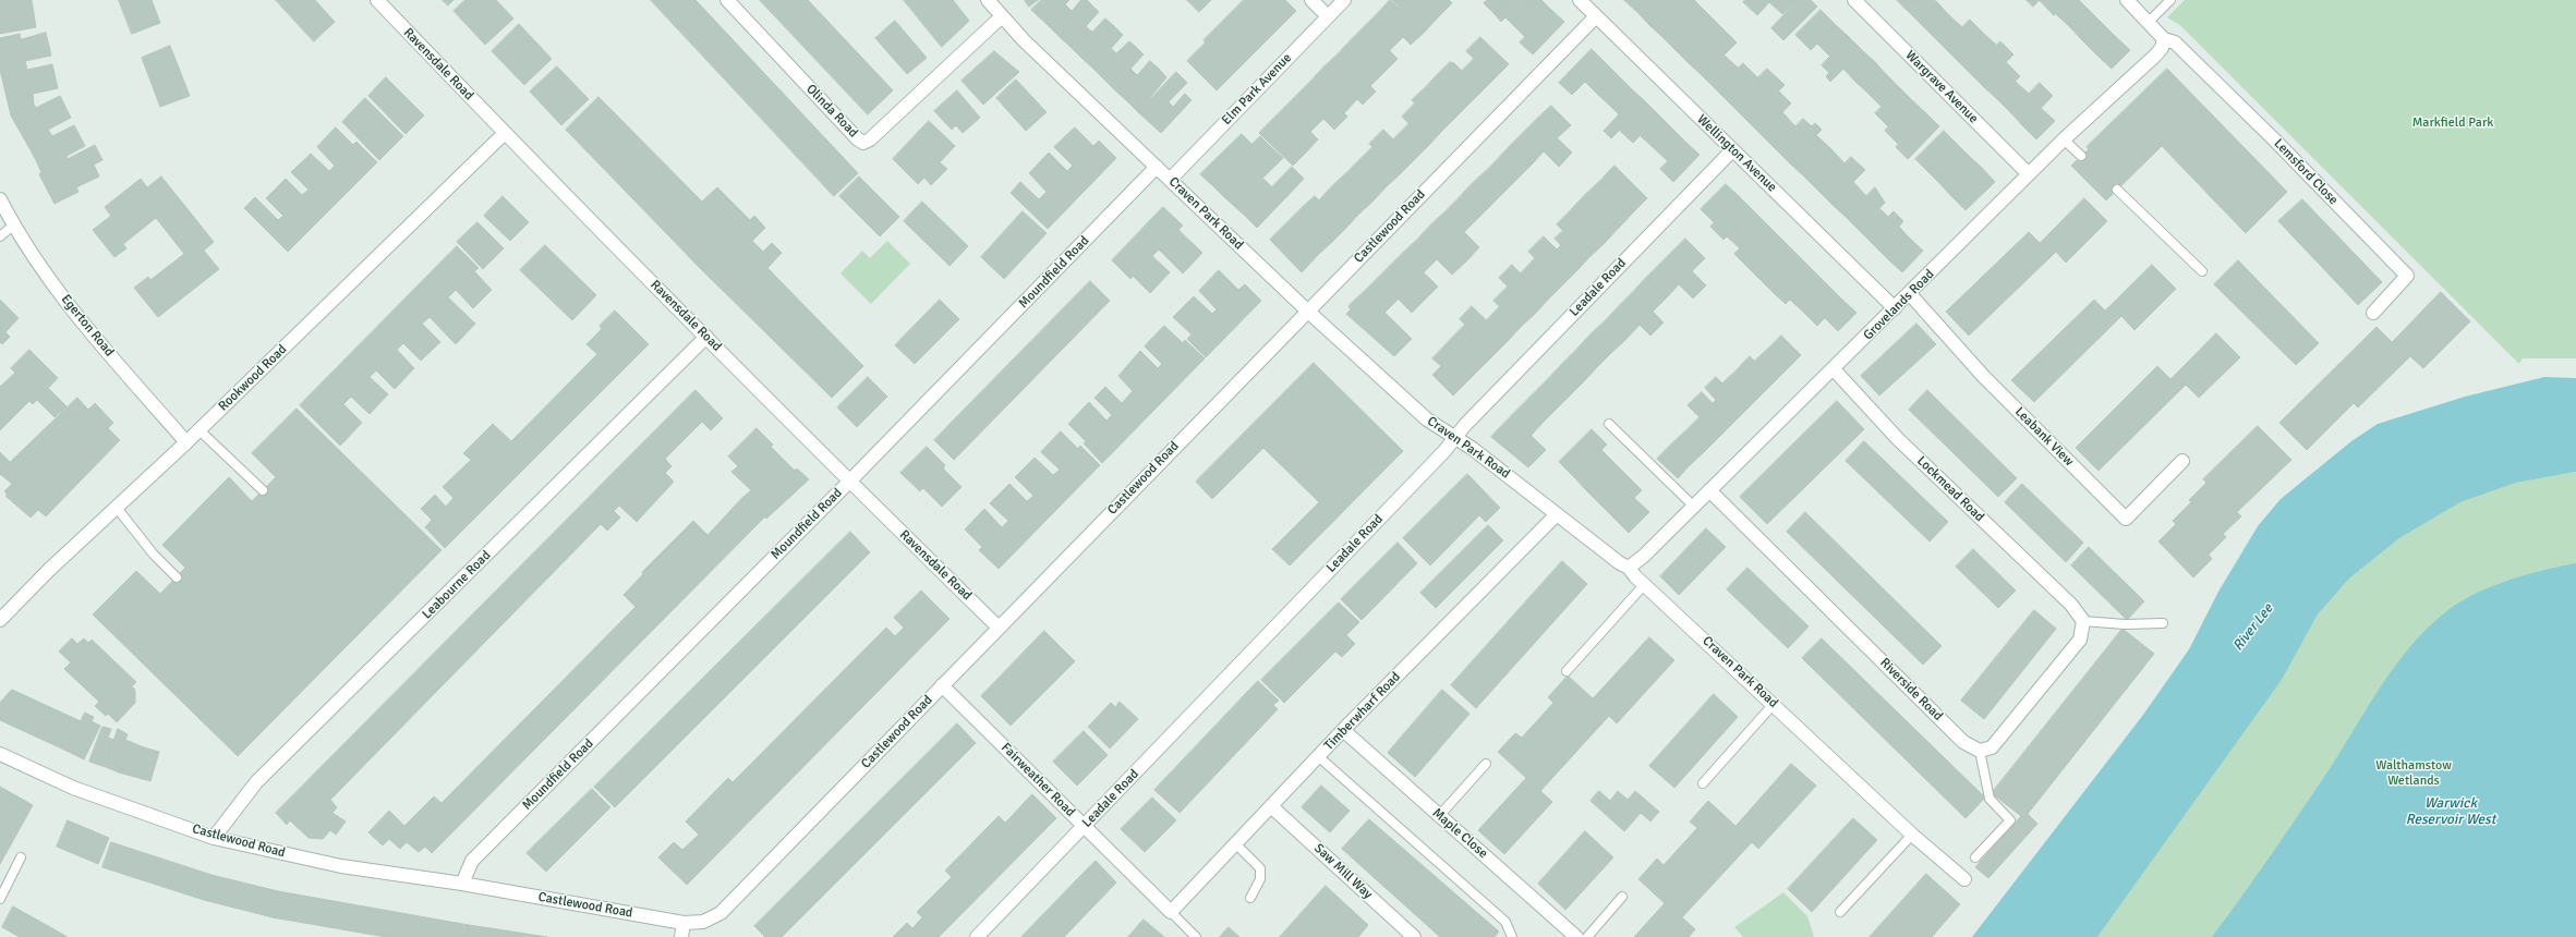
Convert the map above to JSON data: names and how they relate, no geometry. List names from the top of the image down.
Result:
{
  "streets": {
    "street": [
      "Ravensdale Road",
      "Wargrave Avenue",
      "Elm Park Avenue",
      "Olinda Road",
      "Wellington Avenue",
      "Lemsford Close",
      "Craven Park Road",
      "Castlewood Road",
      "Moundfield Road",
      "Leadale Road",
      "Grovelands Road",
      "Egerton Road",
      "Rookwood Road",
      "Leabank View",
      "Lockmead Road",
      "Leabourne Road",
      "Riverside Road",
      "Timberwharf Road",
      "Fairweather Road",
      "Maple Close",
      "Saw Mill Way"
    ]
  },
  "crossings": [
    ["Ravensdale Road", "Castlewood Road"],
    ["Ravensdale Road", "Moundfield Road"],
    ["Ravensdale Road", "Rookwood Road"],
    ["Ravensdale Road", "Leabourne Road"],
    ["Wargrave Avenue", "Grovelands Road"],
    ["Elm Park Avenue", "Craven Park Road"],
    ["Olinda Road", "Craven Park Road"],
    ["Wellington Avenue", "Castlewood Road"],
    ["Wellington Avenue", "Leadale Road"],
    ["Wellington Avenue", "Grovelands Road"],
    ["Lemsford Close", "Grovelands Road"],
    ["Craven Park Road", "Castlewood Road"],
    ["Craven Park Road", "Moundfield Road"],
    ["Craven Park Road", "Leadale Road"],
    ["Craven Park Road", "Grovelands Road"],
    ["Craven Park Road", "Timberwharf Road"],
    ["Castlewood Road", "Moundfield Road"],
    ["Castlewood Road", "Leabourne Road"],
    ["Castlewood Road", "Fairweather Road"],
    ["Leadale Road", "Fairweather Road"],
    ["Grovelands Road", "Leabank View"],
    ["Grovelands Road", "Lockmead Road"],
    ["Grovelands Road", "Riverside Road"],
    ["Egerton Road", "Rookwood Road"],
    ["Timberwharf Road", "Fairweather Road"],
    ["Timberwharf Road", "Maple Close"],
    ["Timberwharf Road", "Saw Mill Way"]
  ],
  "water": ["River Lee", "Warwick Reservoir West"],
  "parks": ["Markfield Park", "Walthamstow Wetlands"]
}
